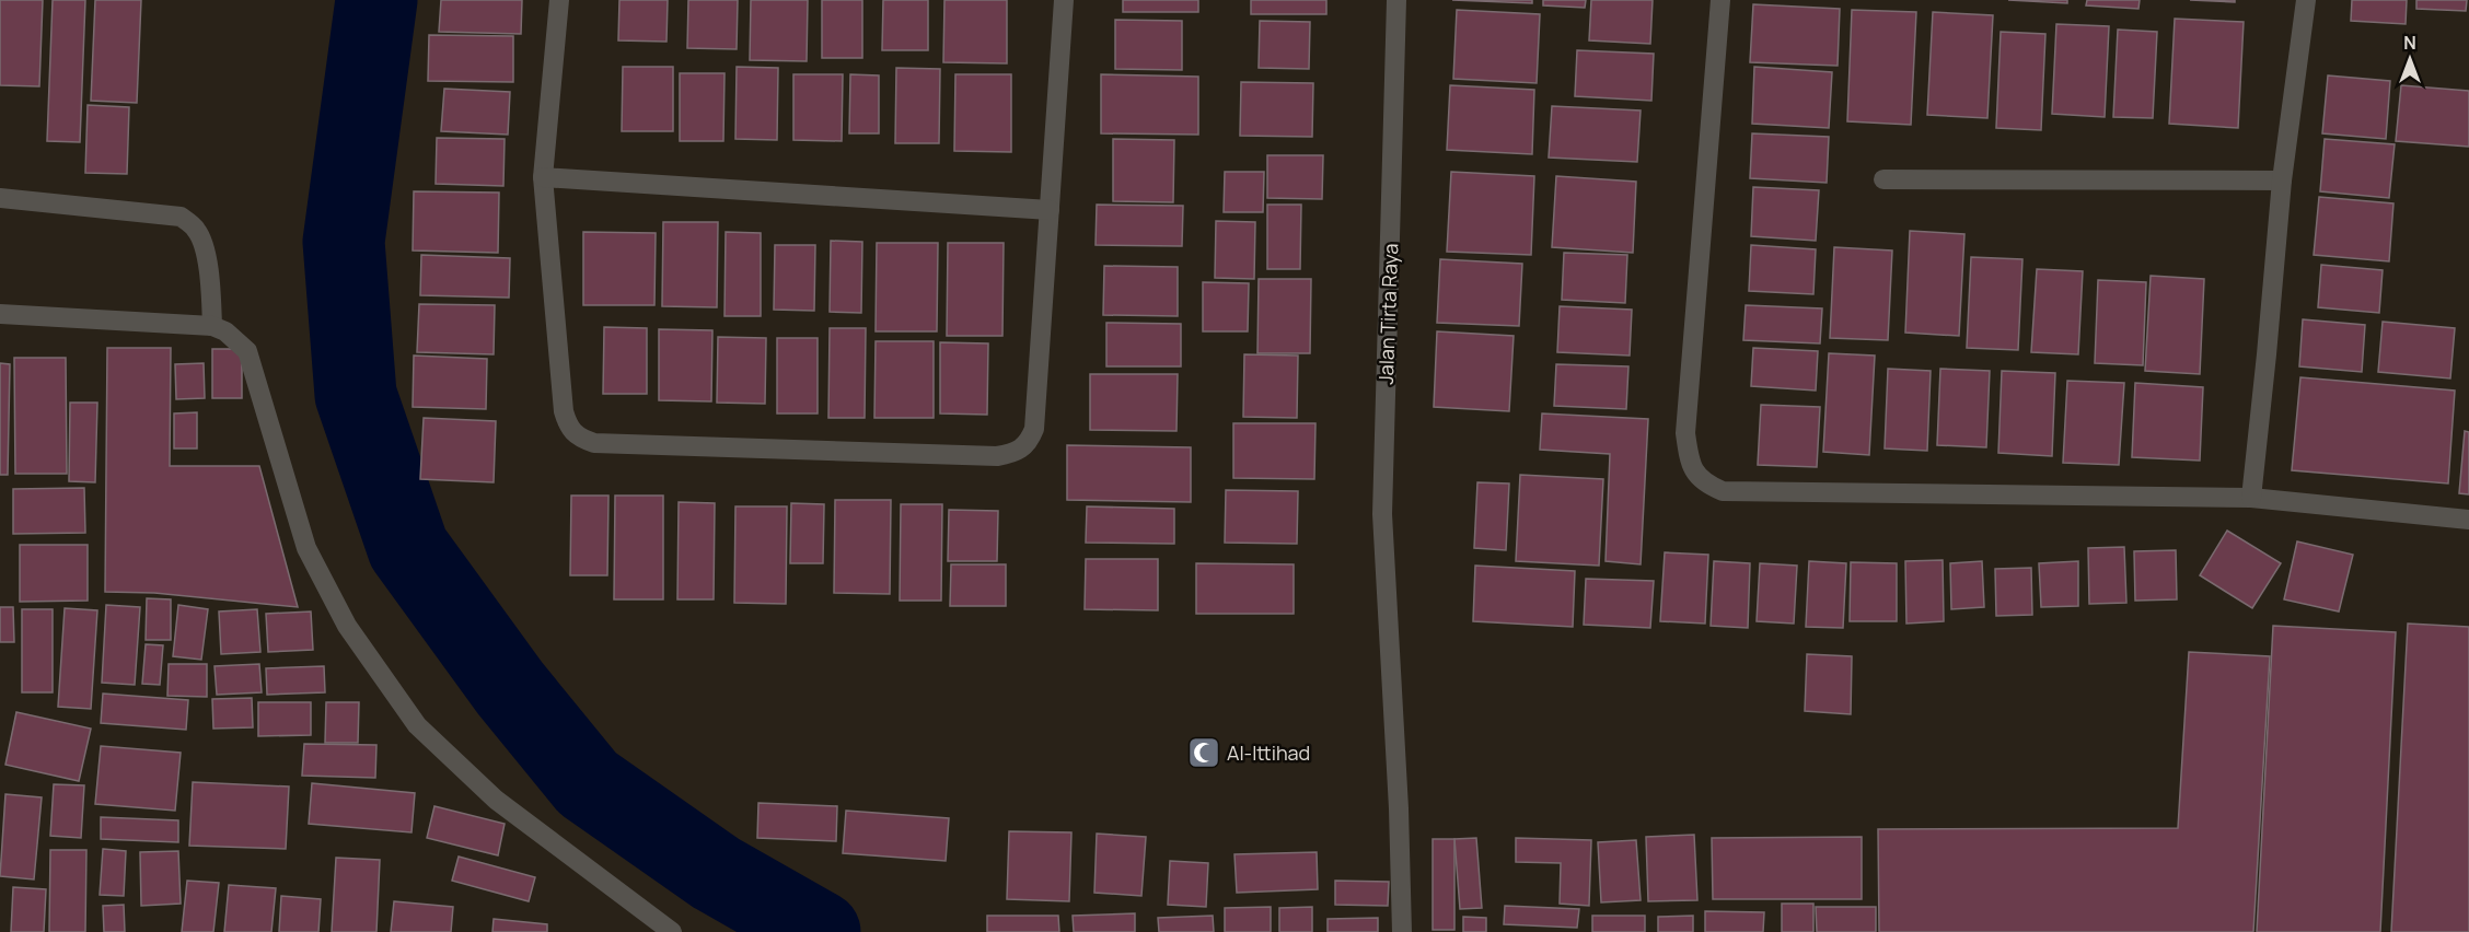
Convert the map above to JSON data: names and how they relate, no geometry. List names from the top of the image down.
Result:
{
  "streets": {
    "street": ["Jalan Tirta Raya"]
  },
  "places": {
    "mosque": ["Al-Ittihad"]
  },
  "north": "top"
}
